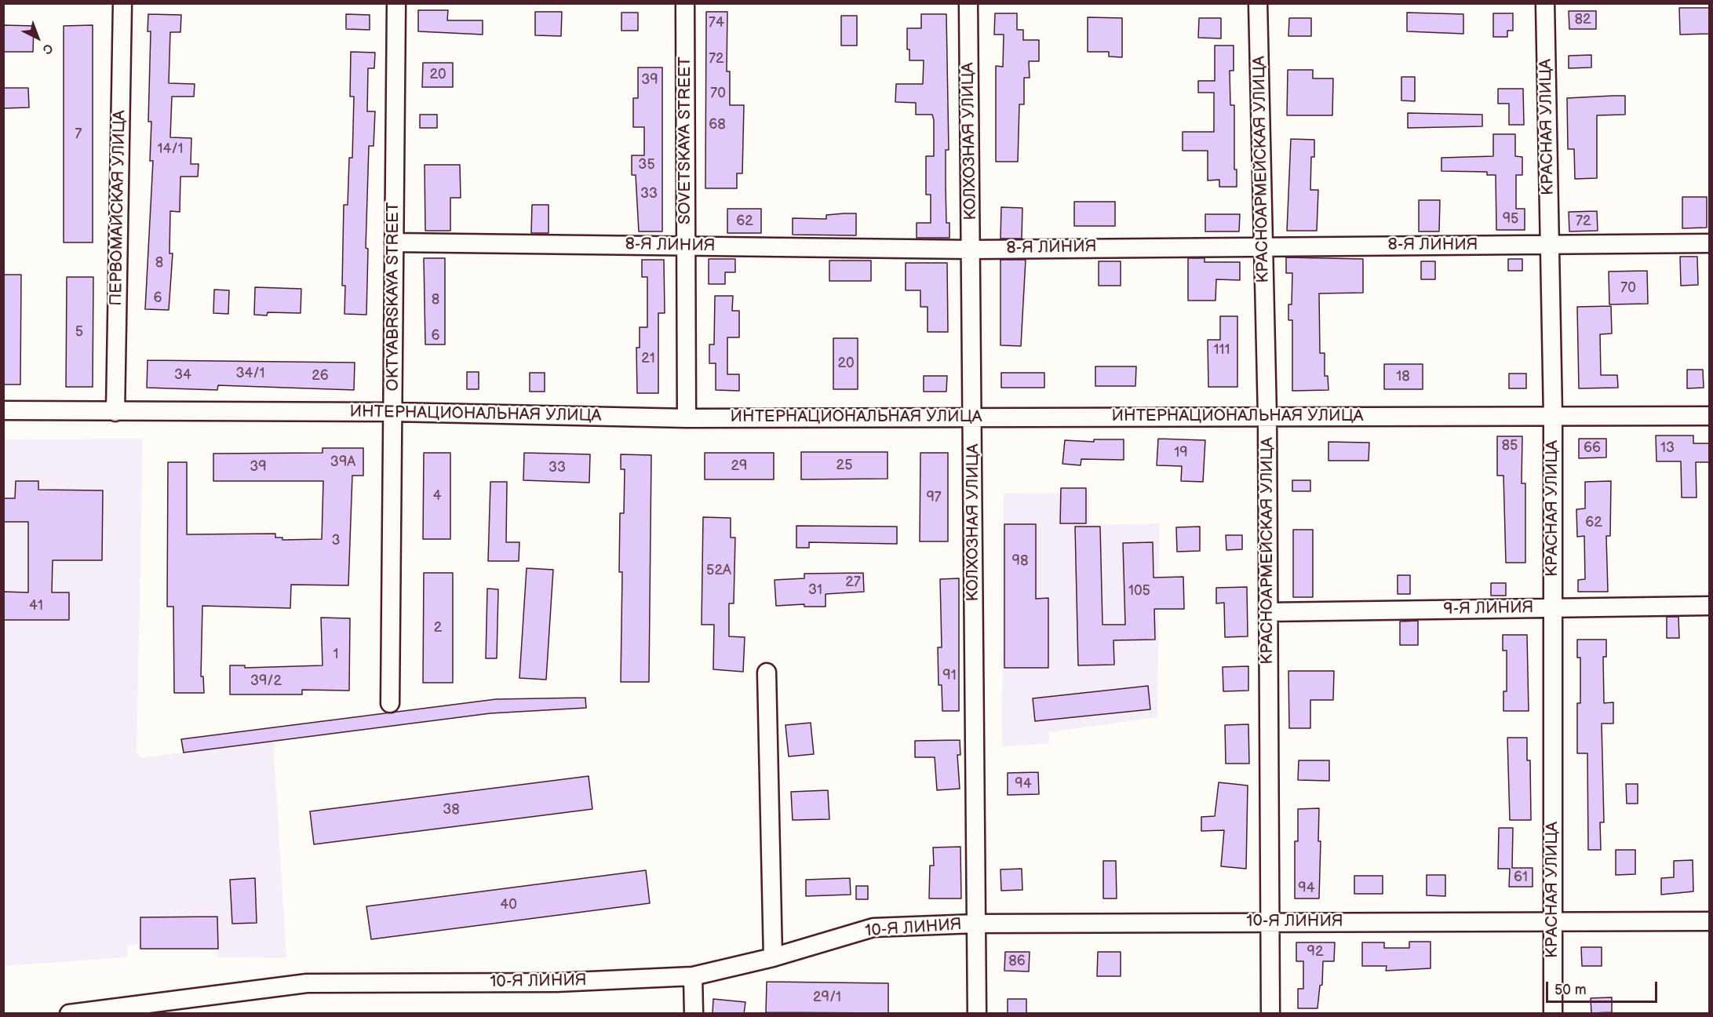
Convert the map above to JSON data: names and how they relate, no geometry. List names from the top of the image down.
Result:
{
  "streets": {
    "street": [
      "КРАСНАЯ УЛИЦА",
      "SOVETSKAYA STREET",
      "КОЛХОЗНАЯ УЛИЦА",
      "КРАСНОАРМЕЙСКАЯ УЛИЦА",
      "ПЕРВОМАЙСКАЯ УЛИЦА",
      "8-Я ЛИНИЯ",
      "OKTYABRSKAYA STREET",
      "ИНТЕРНАЦИОНАЛЬНАЯ УЛИЦА",
      "9-Я ЛИНИЯ",
      "10-Я ЛИНИЯ"
    ]
  },
  "crossings": [
    ["КРАСНАЯ УЛИЦА", "8-Я ЛИНИЯ"],
    ["КРАСНАЯ УЛИЦА", "ИНТЕРНАЦИОНАЛЬНАЯ УЛИЦА"],
    ["КРАСНАЯ УЛИЦА", "9-Я ЛИНИЯ"],
    ["КРАСНАЯ УЛИЦА", "10-Я ЛИНИЯ"],
    ["SOVETSKAYA STREET", "8-Я ЛИНИЯ"],
    ["SOVETSKAYA STREET", "ИНТЕРНАЦИОНАЛЬНАЯ УЛИЦА"],
    ["КОЛХОЗНАЯ УЛИЦА", "8-Я ЛИНИЯ"],
    ["КОЛХОЗНАЯ УЛИЦА", "ИНТЕРНАЦИОНАЛЬНАЯ УЛИЦА"],
    ["КОЛХОЗНАЯ УЛИЦА", "10-Я ЛИНИЯ"],
    ["КРАСНОАРМЕЙСКАЯ УЛИЦА", "8-Я ЛИНИЯ"],
    ["КРАСНОАРМЕЙСКАЯ УЛИЦА", "ИНТЕРНАЦИОНАЛЬНАЯ УЛИЦА"],
    ["КРАСНОАРМЕЙСКАЯ УЛИЦА", "9-Я ЛИНИЯ"],
    ["КРАСНОАРМЕЙСКАЯ УЛИЦА", "10-Я ЛИНИЯ"],
    ["ПЕРВОМАЙСКАЯ УЛИЦА", "ИНТЕРНАЦИОНАЛЬНАЯ УЛИЦА"],
    ["8-Я ЛИНИЯ", "OKTYABRSKAYA STREET"],
    ["OKTYABRSKAYA STREET", "ИНТЕРНАЦИОНАЛЬНАЯ УЛИЦА"]
  ],
  "house_numbers": [
    "82",
    "74",
    "72",
    "20",
    "39",
    "70",
    "68",
    "7",
    "14/1",
    "35",
    "33",
    "95",
    "62",
    "72",
    "8",
    "70",
    "6",
    "8",
    "5",
    "6",
    "111",
    "21",
    "20",
    "34/1",
    "34",
    "26",
    "18",
    "85",
    "66",
    "13",
    "19",
    "39А",
    "25",
    "29",
    "39",
    "33",
    "4",
    "97",
    "62",
    "3",
    "98",
    "52А",
    "27",
    "31",
    "105",
    "41",
    "2",
    "1",
    "91",
    "39/2",
    "94",
    "38",
    "61",
    "94",
    "40",
    "92",
    "86",
    "29/1"
  ],
  "scale_bar": "50 m",
  "north": "bottom right"
}
